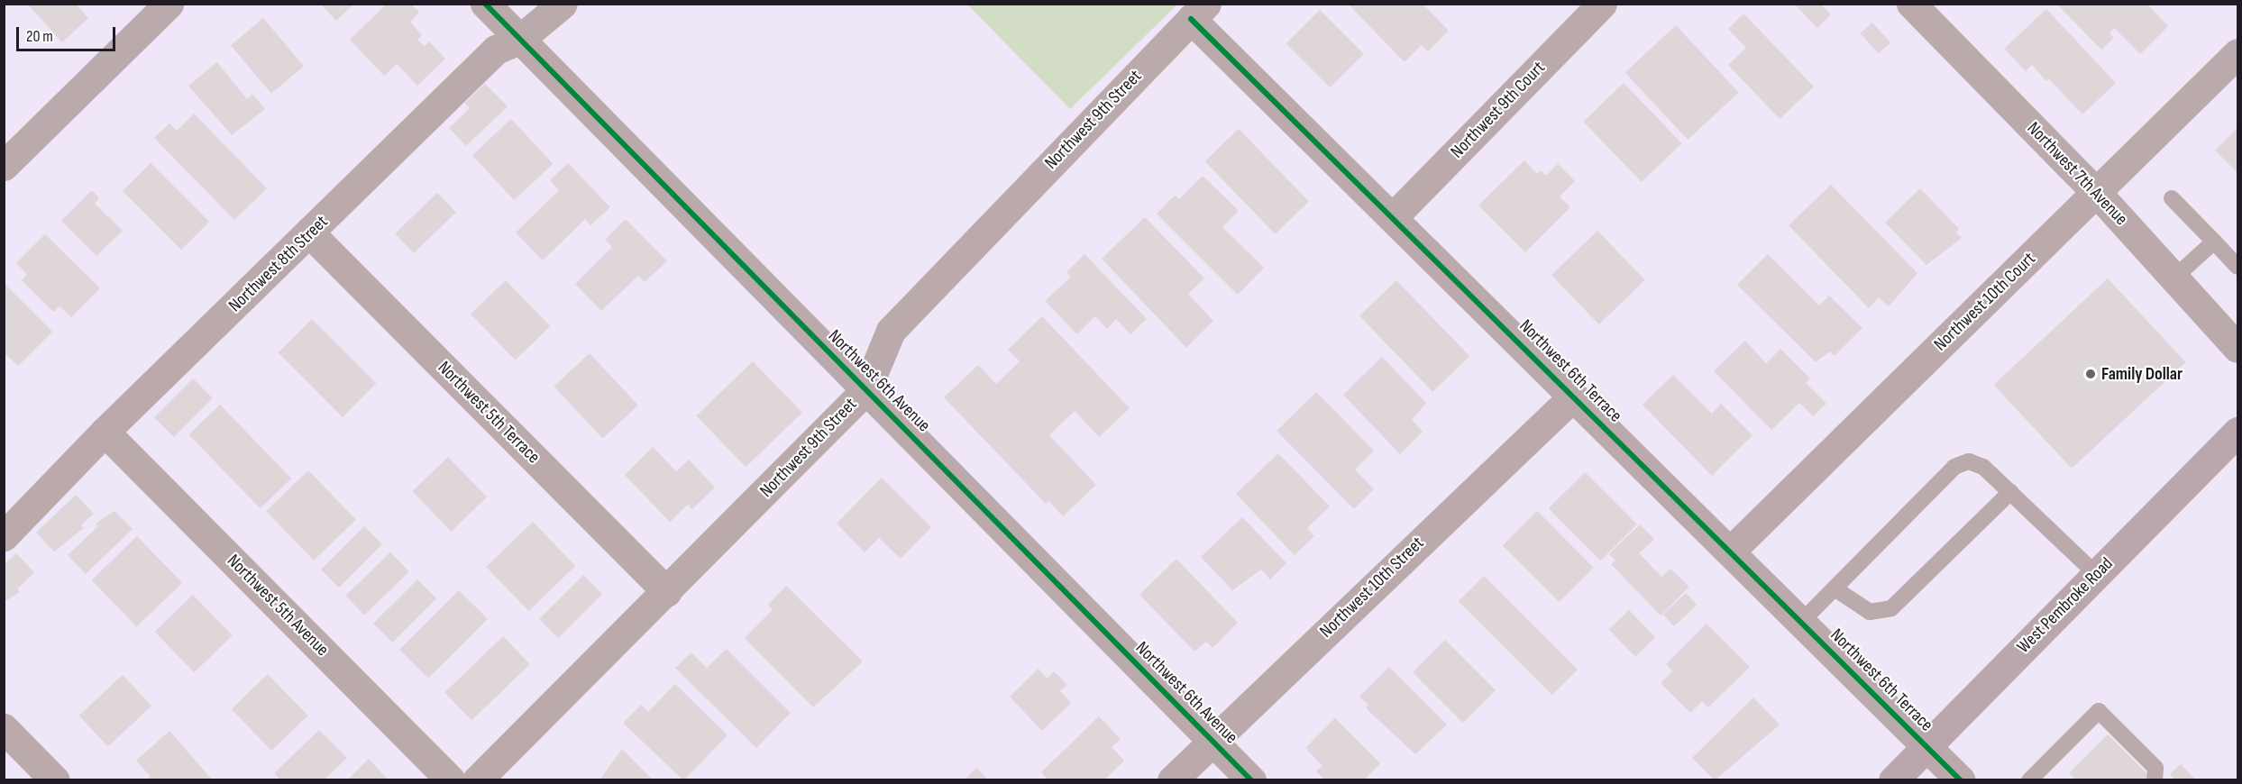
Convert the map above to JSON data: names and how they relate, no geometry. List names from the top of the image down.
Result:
{
  "streets": {
    "main road": ["West Pembroke Road"],
    "street": [
      "Northwest 9th Court",
      "Northwest 9th Street",
      "Northwest 7th Avenue",
      "Northwest 8th Street",
      "Northwest 10th Court",
      "Northwest 6th Terrace",
      "Northwest 6th Avenue",
      "Northwest 5th Terrace",
      "Northwest 10th Street",
      "Northwest 5th Avenue"
    ]
  },
  "crossings": [
    ["Northwest 9th Court", "Northwest 6th Terrace"],
    ["Northwest 9th Street", "Northwest 6th Terrace"],
    ["Northwest 9th Street", "Northwest 6th Avenue"],
    ["Northwest 9th Street", "Northwest 5th Terrace"],
    ["Northwest 7th Avenue", "Northwest 10th Court"],
    ["Northwest 8th Street", "Northwest 6th Avenue"],
    ["Northwest 8th Street", "Northwest 5th Terrace"],
    ["Northwest 8th Street", "Northwest 5th Avenue"],
    ["Northwest 10th Court", "Northwest 6th Terrace"],
    ["Northwest 6th Terrace", "Northwest 10th Street"],
    ["Northwest 6th Terrace", "West Pembroke Road"],
    ["Northwest 6th Avenue", "Northwest 10th Street"]
  ],
  "places": ["Family Dollar"],
  "scale_bar": "20 m"
}
